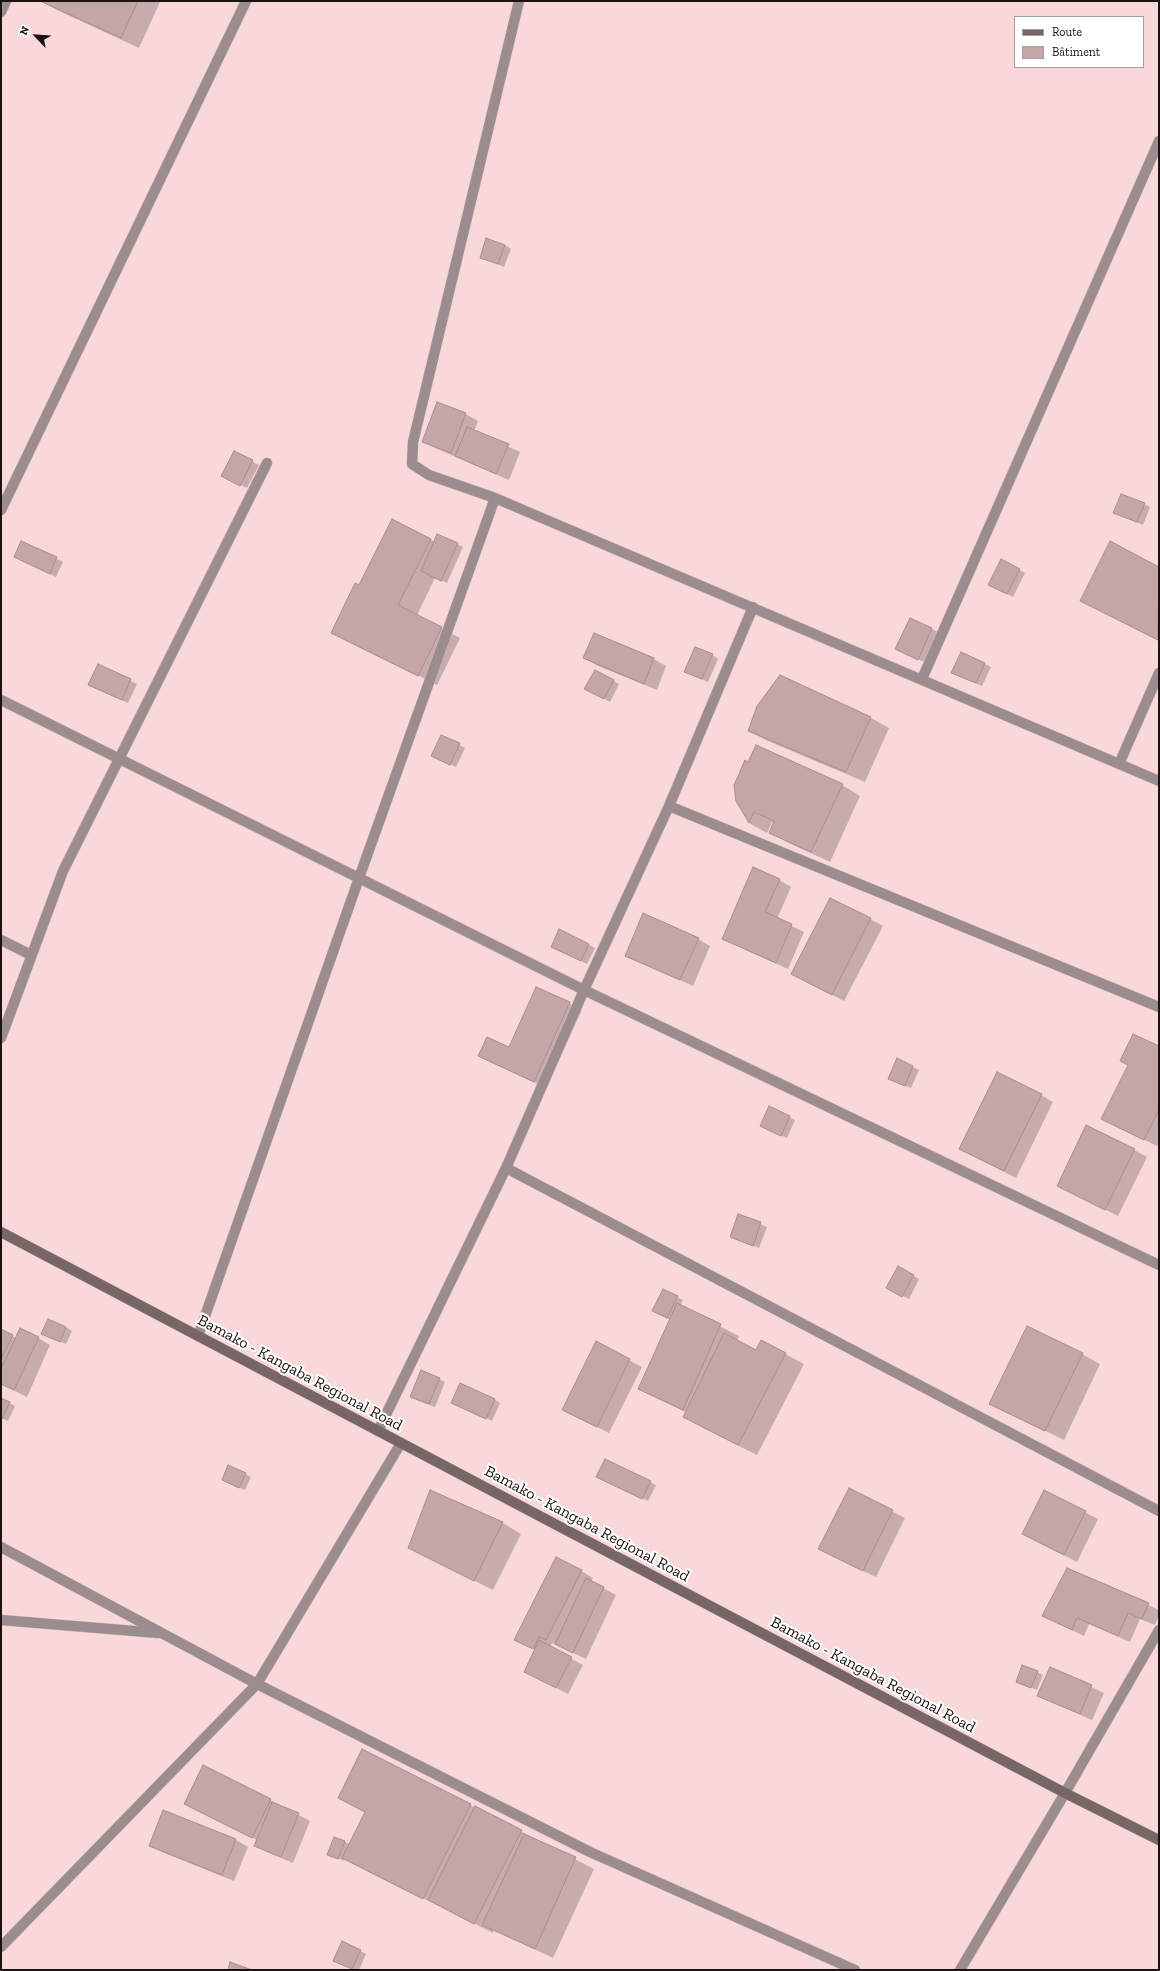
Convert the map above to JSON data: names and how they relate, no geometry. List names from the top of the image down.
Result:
{
  "streets": {
    "street": ["Bamako - Kangaba Regional Road"]
  },
  "legend": ["Route", "Bâtiment"],
  "north": "top left"
}
